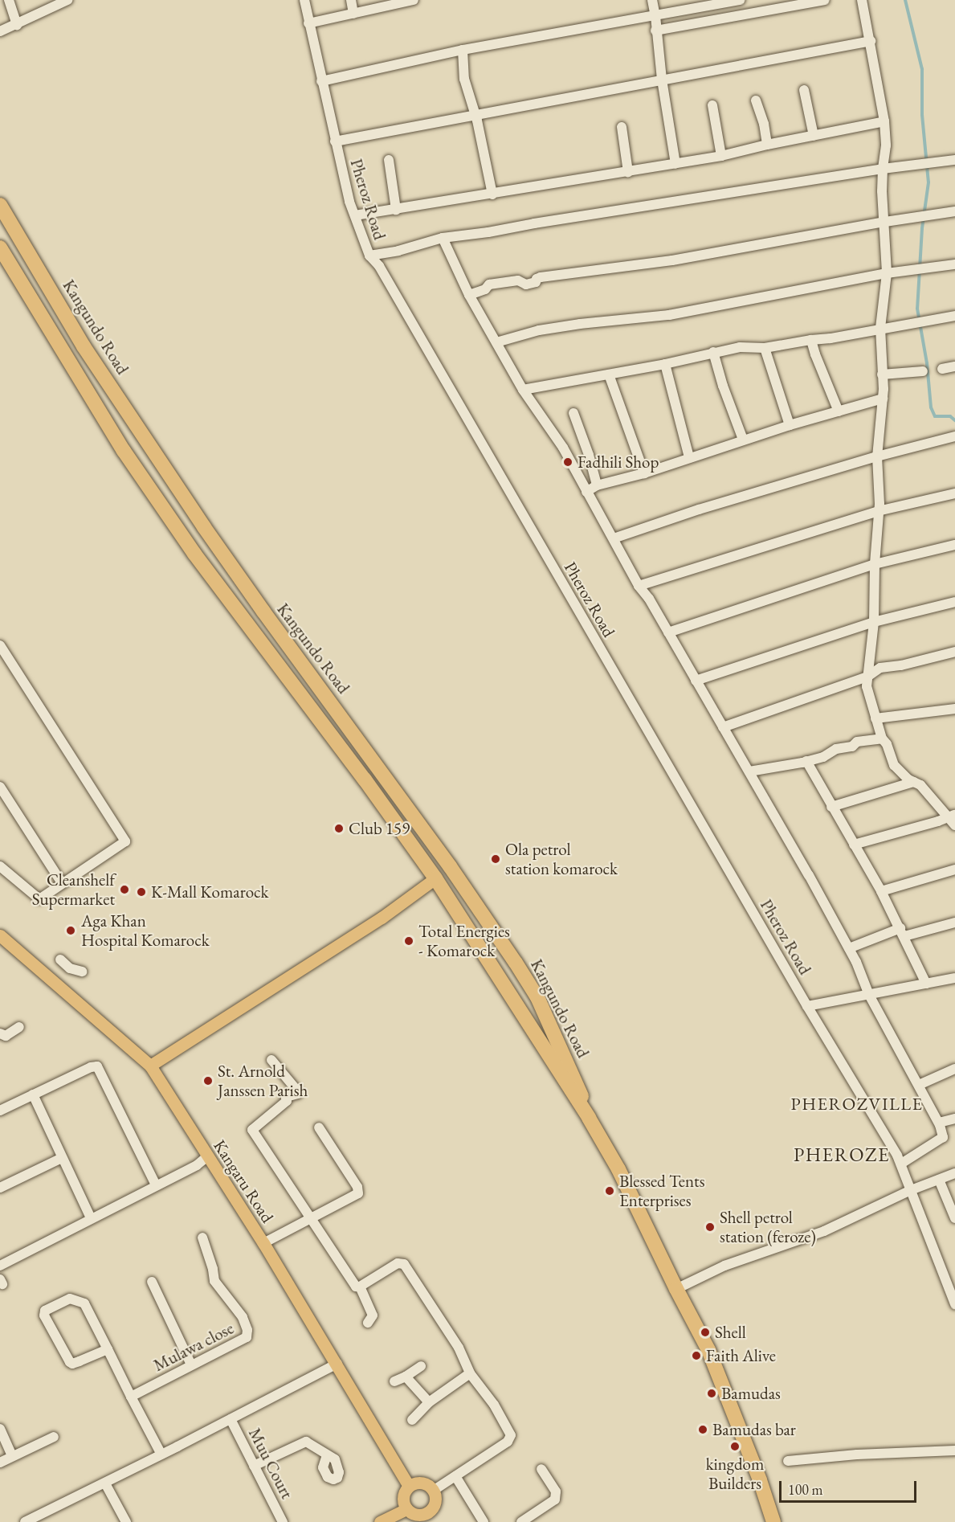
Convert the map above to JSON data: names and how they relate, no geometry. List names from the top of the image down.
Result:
{
  "streets": {
    "highway": ["Kangundo Road"],
    "main road": ["Kangaru Road"],
    "street": ["Pheroz Road", "Mulawa close", "Muu Court"]
  },
  "districts": ["PHEROZVILLE", "PHEROZE"],
  "places": [
    "Fadhili Shop",
    "Club 159",
    "Ola petrol station komarock",
    "Cleanshelf Supermarket",
    "K-Mall Komarock",
    "Aga Khan Hospital Komarock",
    "Total Energies - Komarock",
    "St. Arnold Janssen Parish",
    "Blessed Tents Enterprises",
    "Shell petrol station (feroze)",
    "Shell",
    "Faith Alive",
    "Bamudas",
    "Bamudas bar",
    "kingdom Builders"
  ],
  "scale_bar": "100 m"
}
